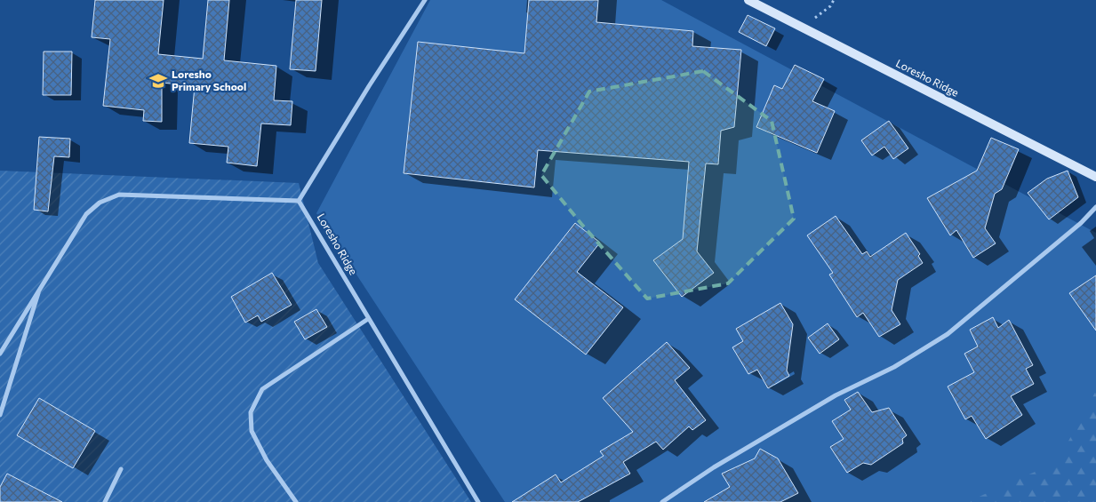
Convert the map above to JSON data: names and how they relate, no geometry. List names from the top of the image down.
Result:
{
  "streets": {
    "street": ["Loresho Ridge"]
  },
  "places": {
    "school or university": ["Loresho Primary School"]
  }
}
